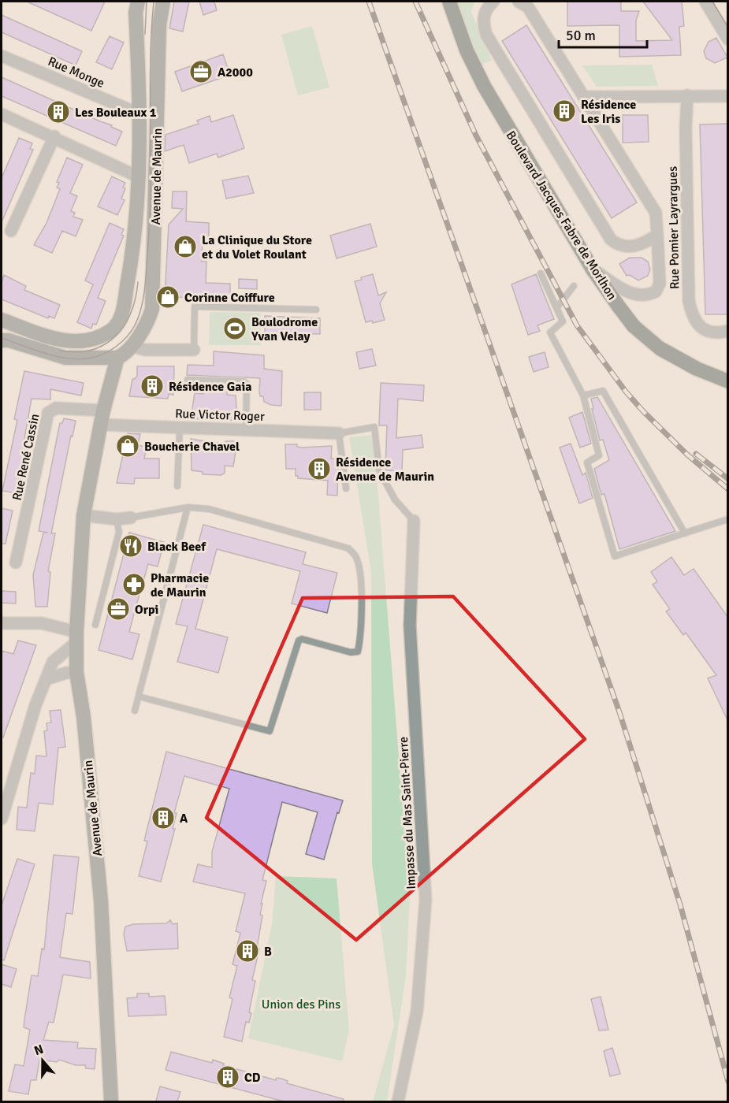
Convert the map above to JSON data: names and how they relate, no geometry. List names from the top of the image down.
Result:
{
  "streets": {
    "main road": ["Boulevard Jacques Fabre de Morlhon"],
    "street": [
      "Rue Monge",
      "Avenue de Maurin",
      "Rue Pomier Layrargues",
      "Rue Victor Roger",
      "Rue René Cassin",
      "Impasse du Mas Saint-Pierre"
    ]
  },
  "crossings": [
    ["Rue Monge", "Avenue de Maurin"],
    ["Avenue de Maurin", "Rue Victor Roger"],
    ["Avenue de Maurin", "Rue René Cassin"]
  ],
  "parks": ["Union des Pins"],
  "places": {
    "office": ["A2000", "Orpi"],
    "building": [
      "Résidence Les Iris",
      "Les Bouleaux 1",
      "Résidence Gaia",
      "Résidence Avenue de Maurin",
      "A",
      "B",
      "CD"
    ],
    "shop": ["La Clinique du Store et du Volet Roulant", "Corinne Coiffure", "Boucherie Chavel"],
    "sports": ["Boulodrome Yvan Velay"],
    "restaurant": ["Black Beef"],
    "pharmacy": ["Pharmacie de Maurin"]
  },
  "scale_bar": "50 m",
  "north": "top"
}
